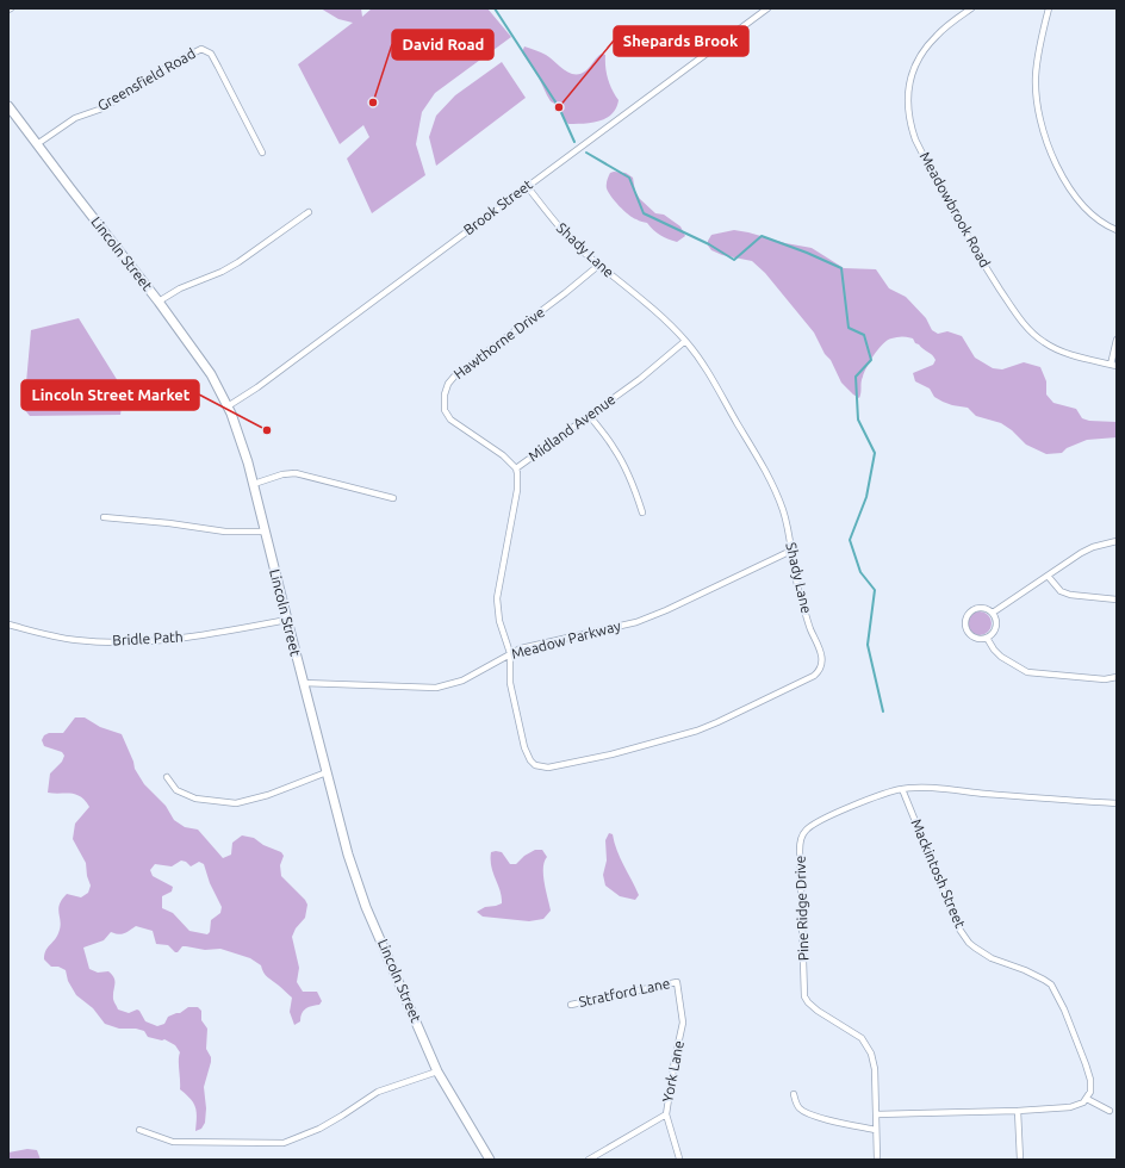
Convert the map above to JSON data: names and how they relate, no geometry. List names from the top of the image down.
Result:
{
  "streets": {
    "main road": ["Lincoln Street"],
    "street": [
      "Greensfield Road",
      "Brook Street",
      "Meadowbrook Road",
      "Shady Lane",
      "Hawthorne Drive",
      "Midland Avenue",
      "Bridle Path",
      "Meadow Parkway",
      "Mackintosh Street",
      "Pine Ridge Drive",
      "Stratford Lane",
      "York Lane"
    ]
  },
  "crossings": [
    ["Greensfield Road", "Lincoln Street"],
    ["Brook Street", "Shady Lane"],
    ["Brook Street", "Lincoln Street"],
    ["Shady Lane", "Hawthorne Drive"],
    ["Shady Lane", "Midland Avenue"],
    ["Shady Lane", "Meadow Parkway"],
    ["Lincoln Street", "Bridle Path"],
    ["Lincoln Street", "Meadow Parkway"],
    ["Hawthorne Drive", "Midland Avenue"],
    ["Midland Avenue", "Meadow Parkway"],
    ["Mackintosh Street", "Pine Ridge Drive"],
    ["Stratford Lane", "York Lane"]
  ],
  "places": ["David Road", "Shepards Brook", "Lincoln Street Market"]
}
